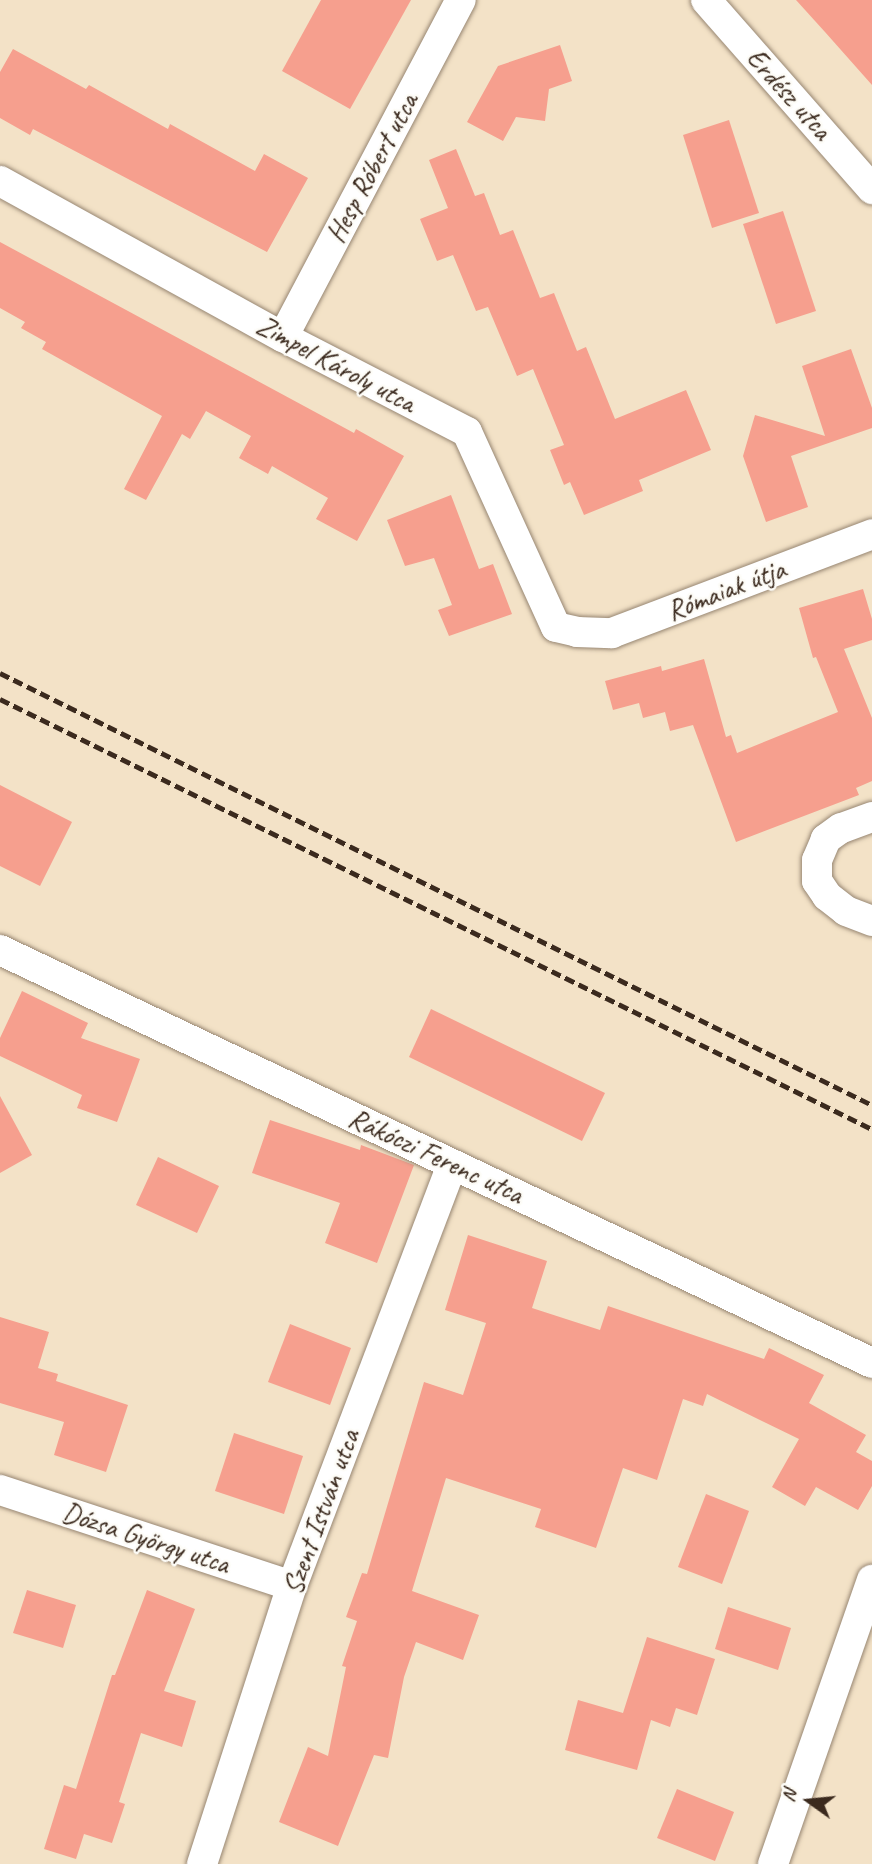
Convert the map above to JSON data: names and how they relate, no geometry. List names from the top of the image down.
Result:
{
  "streets": {
    "street": [
      "Erdész utca",
      "Hesp Róbert utca",
      "Zimpel Károly utca",
      "Rómaiak útja",
      "Rákóczi Ferenc utca",
      "Szent István utca",
      "Dózsa György utca"
    ]
  },
  "crossings": [
    ["Hesp Róbert utca", "Zimpel Károly utca"],
    ["Zimpel Károly utca", "Rómaiak útja"],
    ["Rákóczi Ferenc utca", "Szent István utca"],
    ["Szent István utca", "Dózsa György utca"]
  ],
  "north": "left"
}
